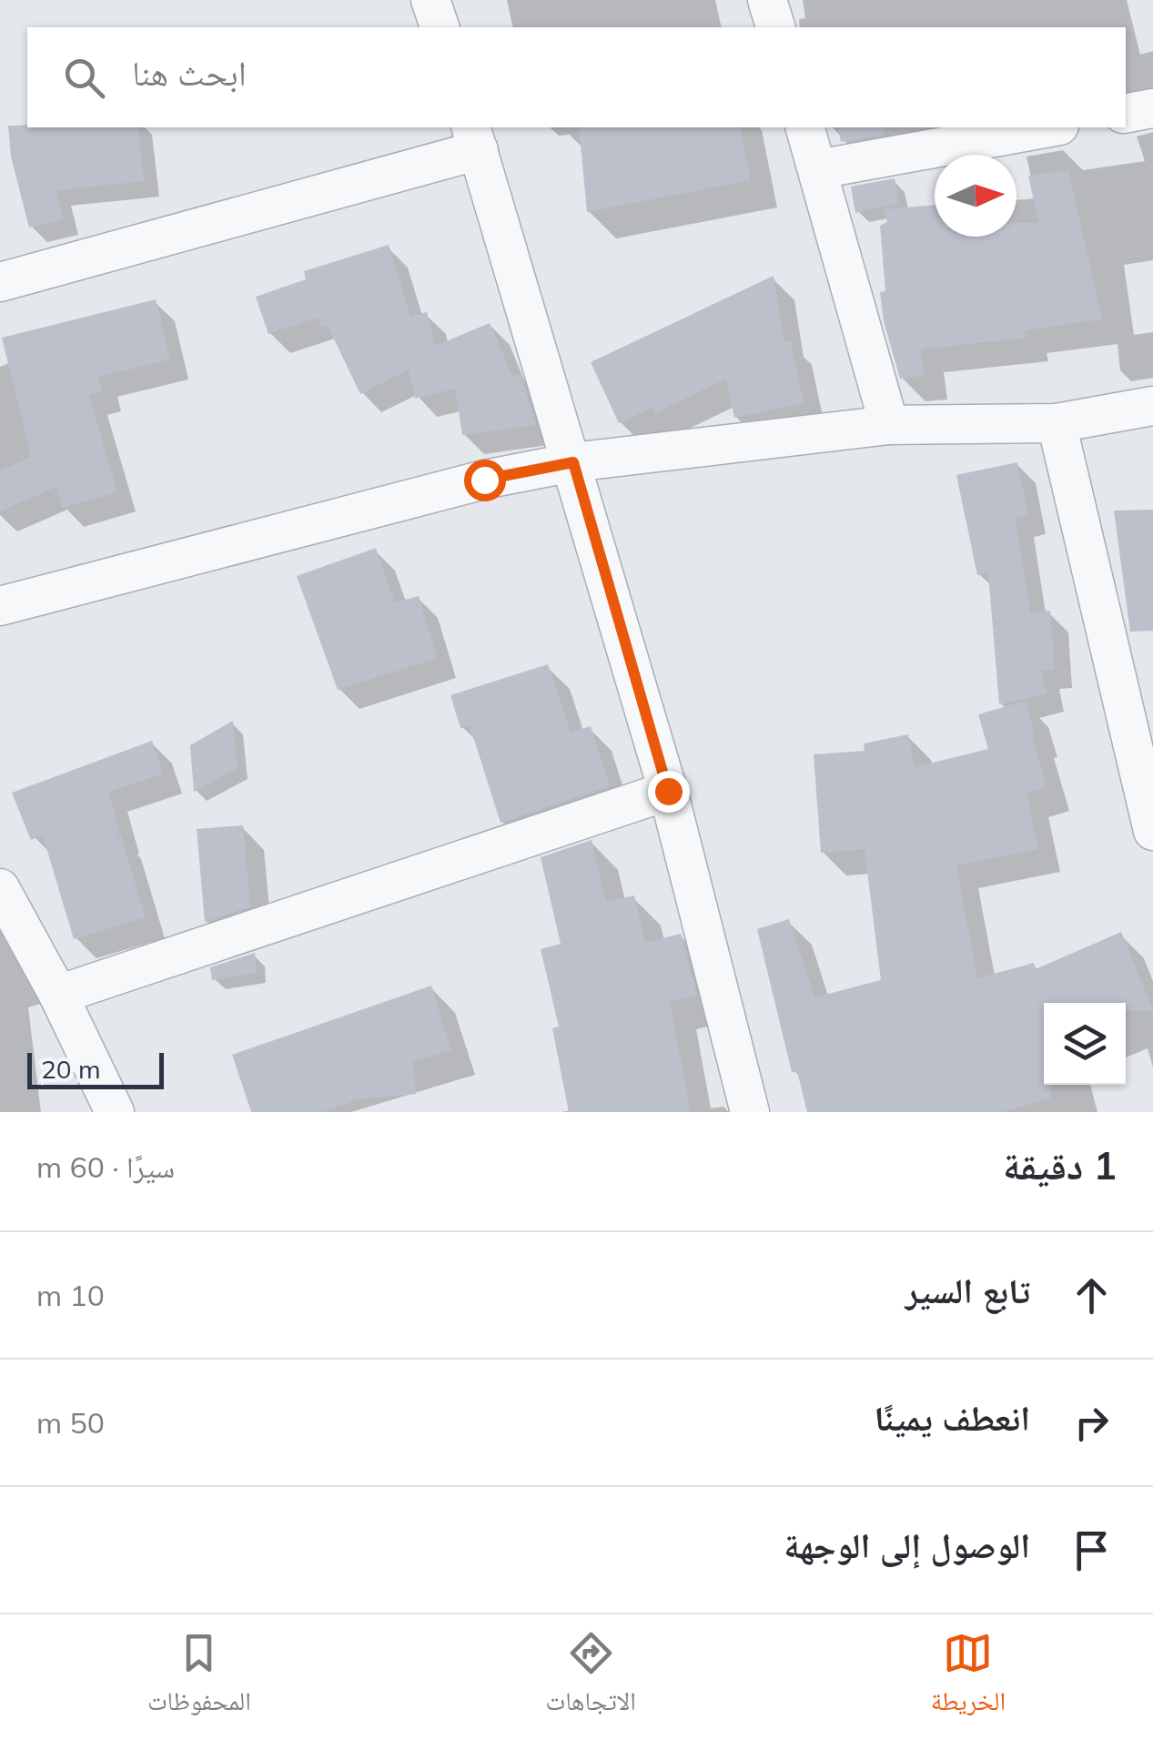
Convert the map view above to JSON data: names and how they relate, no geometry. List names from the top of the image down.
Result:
{
  "scale_bar": "20 m",
  "north": "right",
  "page": {
    "search": "ابحث هنا",
    "scale": "20 m",
    "heading": ["1 دقيقة", "سيرًا · 60 m"],
    "list": [
      ["تابع السير", "10 m"],
      ["انعطف يمينًا", "50 m"],
      "الوصول إلى الوجهة"
    ],
    "nav": ["الخريطة", "الاتجاهات", "المحفوظات"]
  }
}
